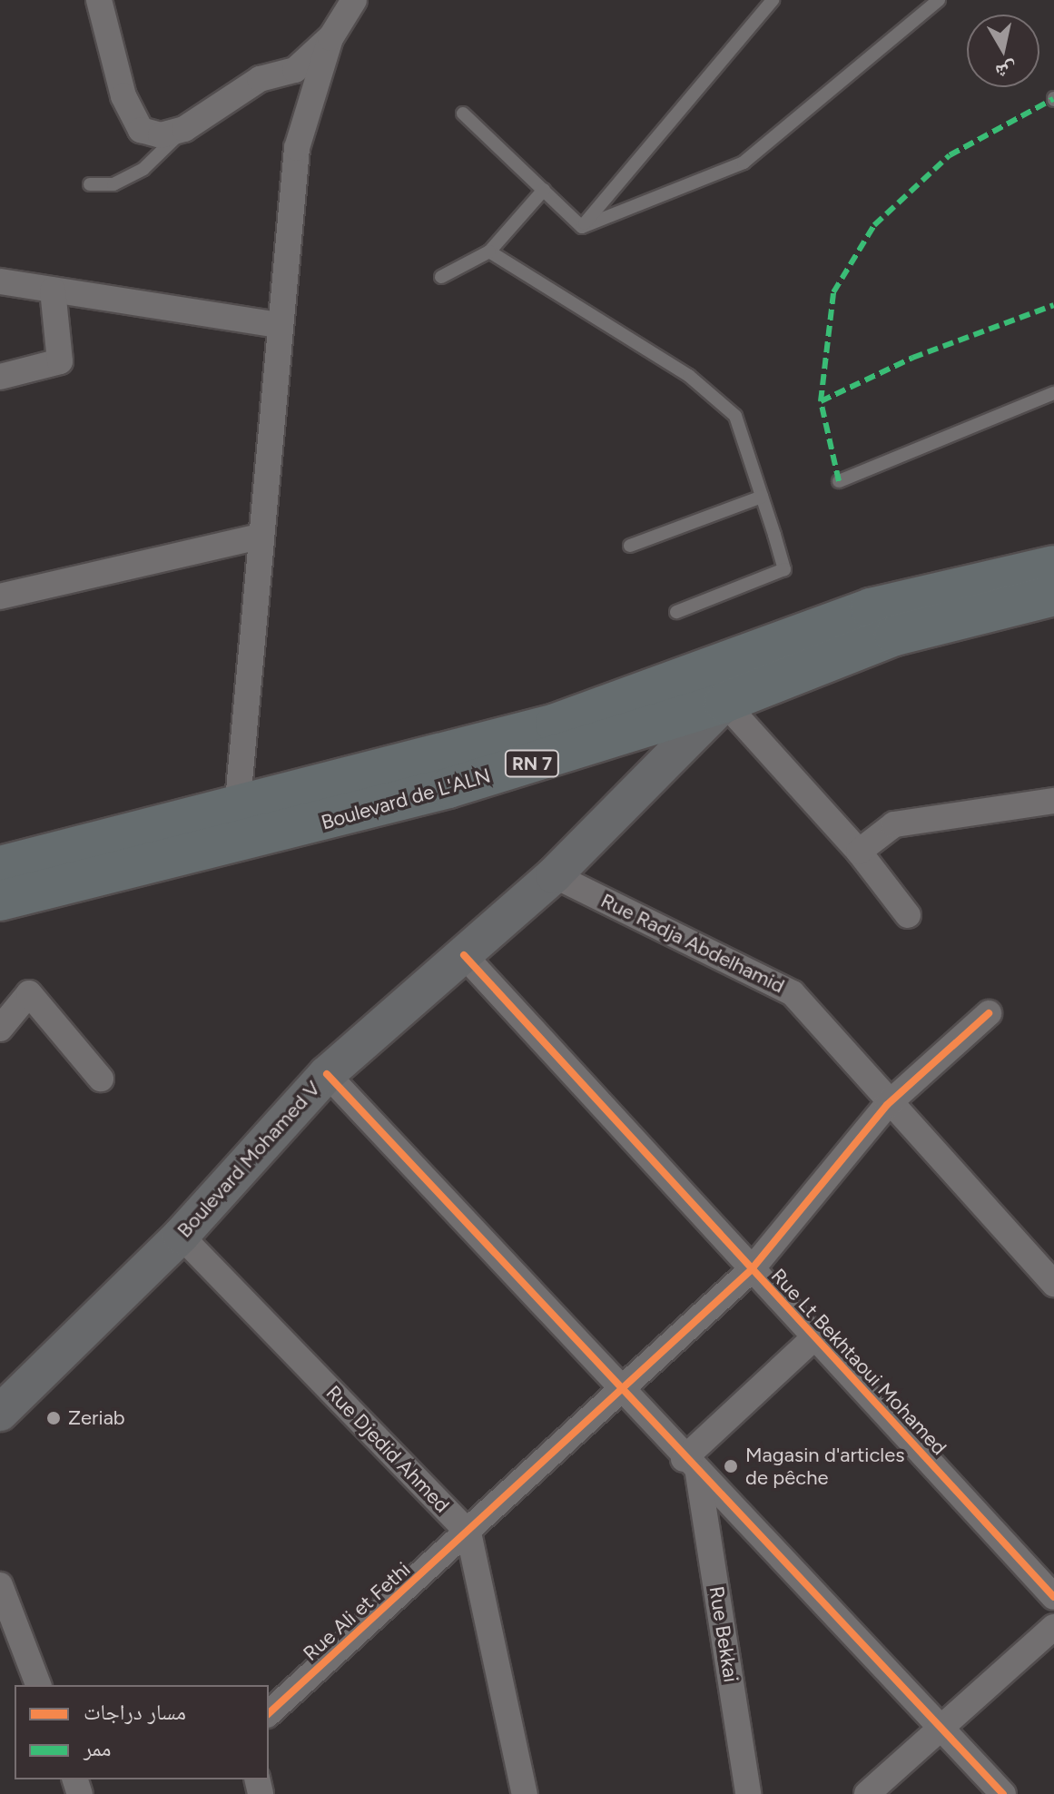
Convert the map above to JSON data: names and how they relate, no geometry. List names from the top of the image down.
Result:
{
  "streets": {
    "main road": ["RN 7", "Boulevard de L'ALN", "Boulevard Mohamed V"],
    "street": [
      "Rue Radja Abdelhamid",
      "Rue Lt Bekhtaoui Mohamed",
      "Rue Djedid Ahmed",
      "Rue Ali et Fethi",
      "Rue Bekkai"
    ]
  },
  "crossings": [
    ["Boulevard de L'ALN", "Boulevard Mohamed V"],
    ["Rue Radja Abdelhamid", "Boulevard Mohamed V"],
    ["Rue Radja Abdelhamid", "Rue Ali et Fethi"],
    ["Boulevard Mohamed V", "Rue Lt Bekhtaoui Mohamed"],
    ["Boulevard Mohamed V", "Rue Djedid Ahmed"],
    ["Rue Lt Bekhtaoui Mohamed", "Rue Ali et Fethi"],
    ["Rue Djedid Ahmed", "Rue Ali et Fethi"]
  ],
  "places": ["Zeriab", "Magasin d'articles de pêche"],
  "legend": ["مسار دراجات", "ممر"],
  "north": "bottom"
}
